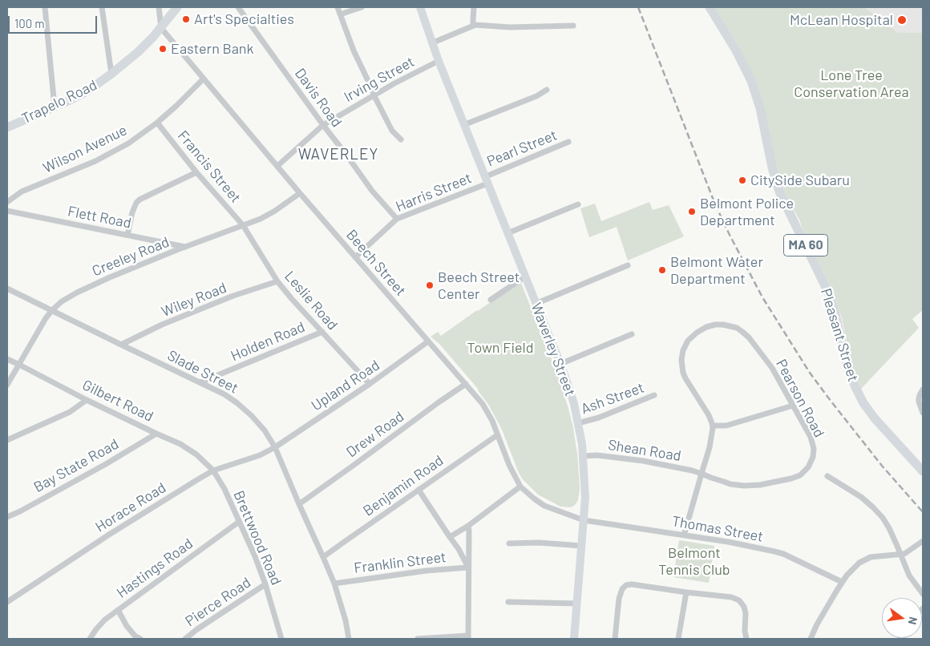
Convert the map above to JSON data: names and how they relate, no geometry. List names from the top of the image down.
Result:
{
  "streets": {
    "main road": ["Trapelo Road", "MA 60", "Pleasant Street"],
    "street": [
      "Irving Street",
      "Davis Road",
      "Pearl Street",
      "Wilson Avenue",
      "Francis Street",
      "Harris Street",
      "Flett Road",
      "Creeley Road",
      "Beech Street",
      "Wiley Road",
      "Leslie Road",
      "Holden Road",
      "Waverley Street",
      "Slade Street",
      "Upland Road",
      "Ash Street",
      "Pearson Road",
      "Gilbert Road",
      "Drew Road",
      "Shean Road",
      "Bay State Road",
      "Benjamin Road",
      "Horace Road",
      "Thomas Street",
      "Brettwood Road",
      "Franklin Street",
      "Hastings Road",
      "Pierce Road"
    ]
  },
  "crossings": [
    ["Irving Street", "Davis Road"],
    ["Irving Street", "Beech Street"],
    ["Irving Street", "Waverley Street"],
    ["Davis Road", "Harris Street"],
    ["Trapelo Road", "Beech Street"],
    ["Pearl Street", "Harris Street"],
    ["Pearl Street", "Waverley Street"],
    ["Wilson Avenue", "Francis Street"],
    ["Wilson Avenue", "Beech Street"],
    ["Francis Street", "Creeley Road"],
    ["Francis Street", "Leslie Road"],
    ["Harris Street", "Beech Street"],
    ["Harris Street", "Waverley Street"],
    ["Flett Road", "Creeley Road"],
    ["Creeley Road", "Beech Street"],
    ["Creeley Road", "Leslie Road"],
    ["Creeley Road", "Slade Street"],
    ["Creeley Road", "Gilbert Road"],
    ["Beech Street", "Waverley Street"],
    ["Beech Street", "Upland Road"],
    ["Beech Street", "Drew Road"],
    ["Beech Street", "Benjamin Road"],
    ["Beech Street", "Thomas Street"],
    ["Wiley Road", "Leslie Road"],
    ["Wiley Road", "Slade Street"],
    ["Leslie Road", "Holden Road"],
    ["Leslie Road", "Upland Road"],
    ["Holden Road", "Slade Street"],
    ["Waverley Street", "Ash Street"],
    ["Waverley Street", "Shean Road"],
    ["Waverley Street", "Thomas Street"],
    ["Slade Street", "Upland Road"],
    ["Slade Street", "Drew Road"],
    ["Slade Street", "Benjamin Road"],
    ["Slade Street", "Horace Road"],
    ["Slade Street", "Franklin Street"],
    ["Upland Road", "Horace Road"],
    ["Pearson Road", "Shean Road"],
    ["Gilbert Road", "Bay State Road"],
    ["Gilbert Road", "Horace Road"],
    ["Gilbert Road", "Brettwood Road"],
    ["Horace Road", "Brettwood Road"],
    ["Brettwood Road", "Hastings Road"],
    ["Brettwood Road", "Pierce Road"]
  ],
  "districts": ["WAVERLEY"],
  "parks": ["Lone Tree Conservation Area", "Town Field", "Belmont Tennis Club"],
  "places": [
    "Art's Specialties",
    "McLean Hospital",
    "Eastern Bank",
    "CitySide Subaru",
    "Belmont Police Department",
    "Belmont Water Department",
    "Beech Street Center"
  ],
  "scale_bar": "100 m",
  "north": "right"
}
